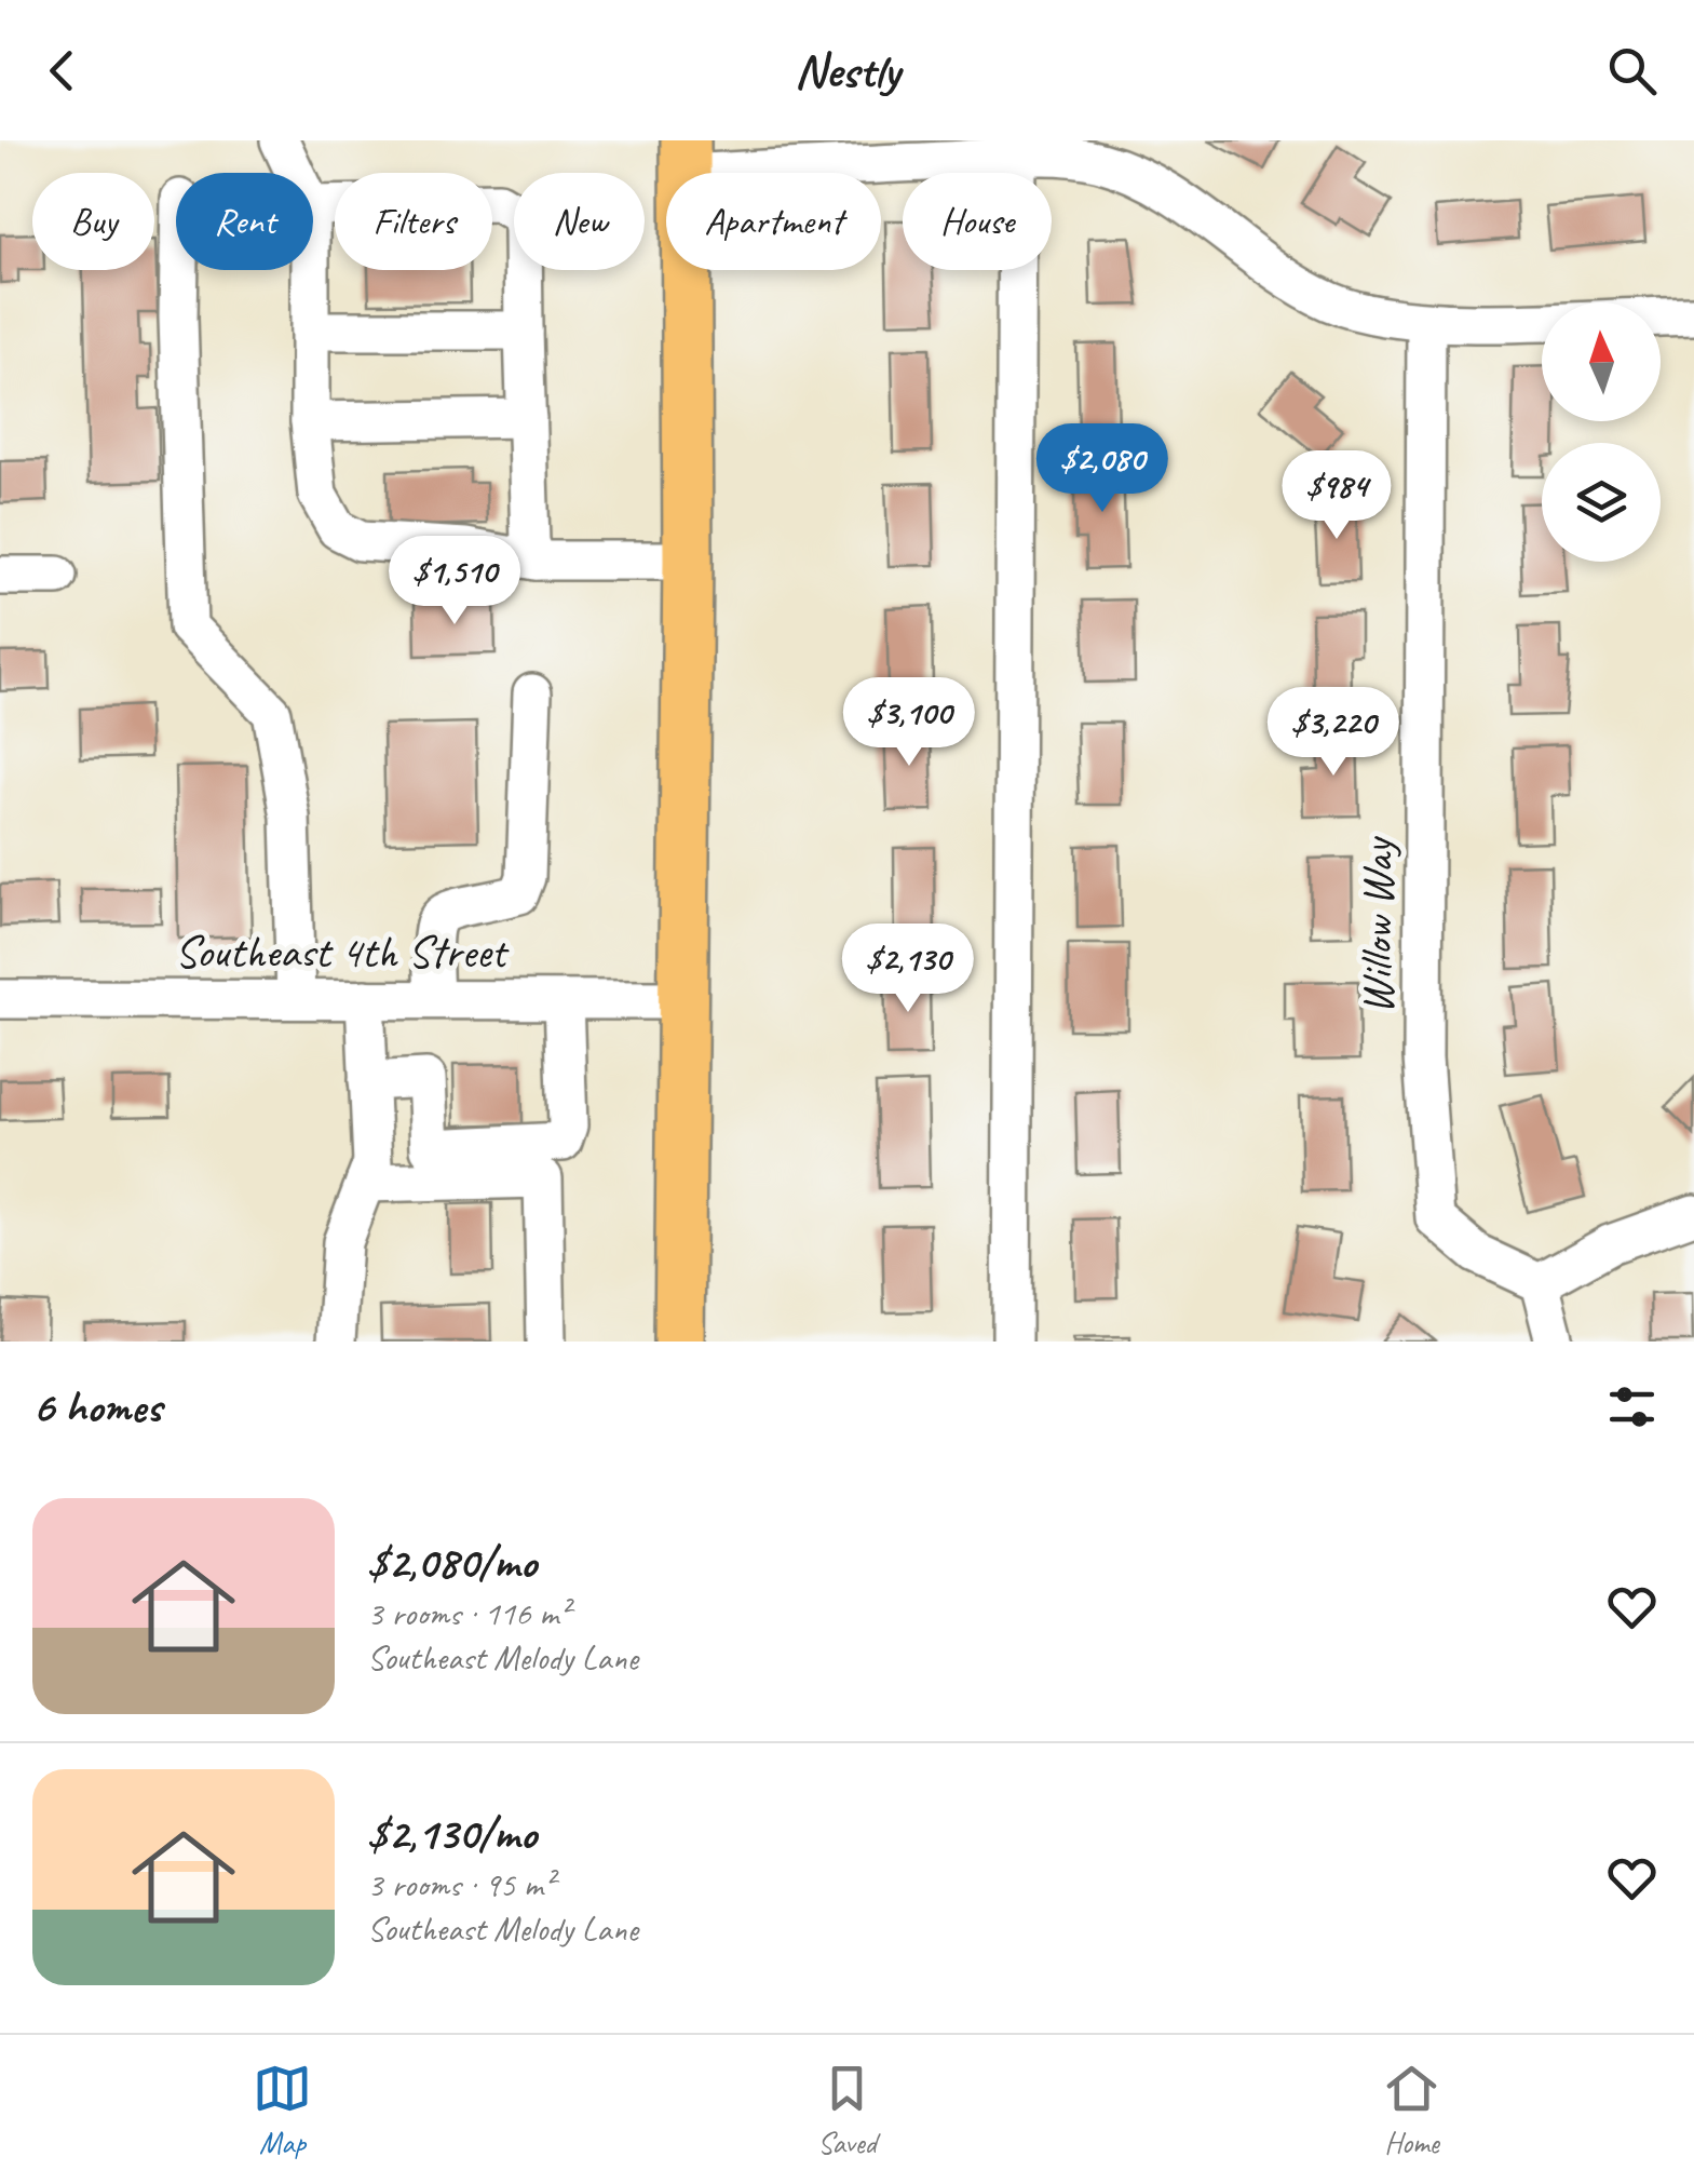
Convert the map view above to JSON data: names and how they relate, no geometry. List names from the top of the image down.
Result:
{
  "streets": {
    "street": ["Willow Way", "Southeast 4th Street"]
  },
  "north": "top",
  "page": {
    "header": "Nestly",
    "chip": [
      "Buy",
      "Rent",
      "Filters",
      "New",
      "Apartment",
      "House"
    ],
    "price": [
      "$2,080",
      "$984",
      "$1,510",
      "$3,100",
      "$3,220",
      "$2,130"
    ],
    "heading": "6 homes",
    "list": [
      {
        "name": "$2,080/mo",
        "note": "3 rooms · 116 m² · Southeast Melody Lane"
      },
      {
        "name": "$2,130/mo",
        "note": "3 rooms · 95 m² · Southeast Melody Lane"
      }
    ],
    "tabs": ["Map", "Saved", "Home"]
  }
}
